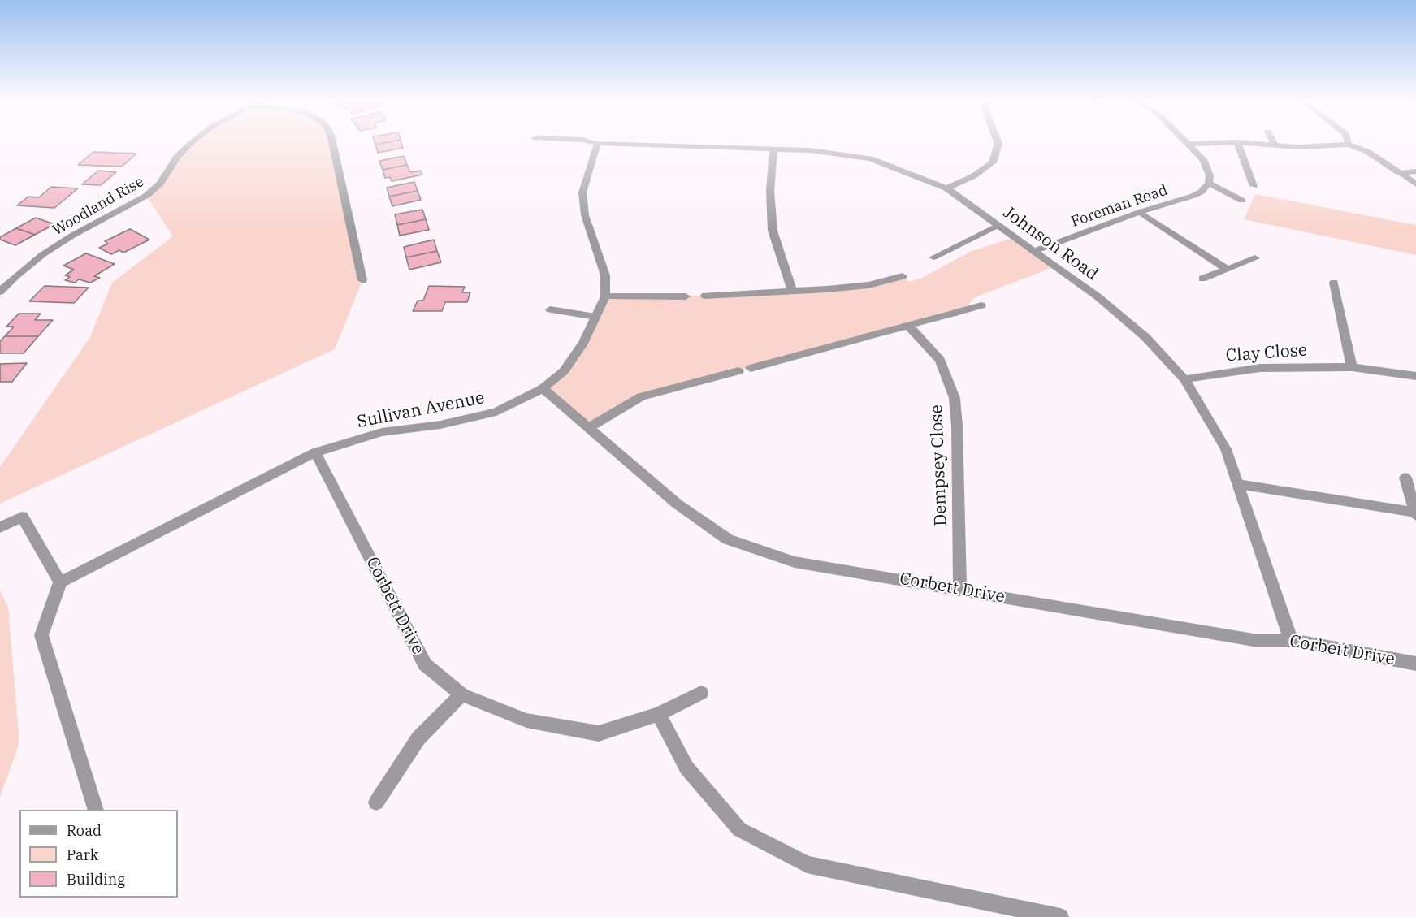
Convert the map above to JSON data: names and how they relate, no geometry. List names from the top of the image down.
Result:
{
  "streets": {
    "street": [
      "Woodland Rise",
      "Foreman Road",
      "Johnson Road",
      "Clay Close",
      "Sullivan Avenue",
      "Dempsey Close",
      "Corbett Drive"
    ]
  },
  "crossings": [
    ["Foreman Road", "Johnson Road"],
    ["Johnson Road", "Clay Close"],
    ["Johnson Road", "Corbett Drive"],
    ["Sullivan Avenue", "Corbett Drive"],
    ["Dempsey Close", "Corbett Drive"]
  ],
  "legend": ["Road", "Park", "Building"]
}
